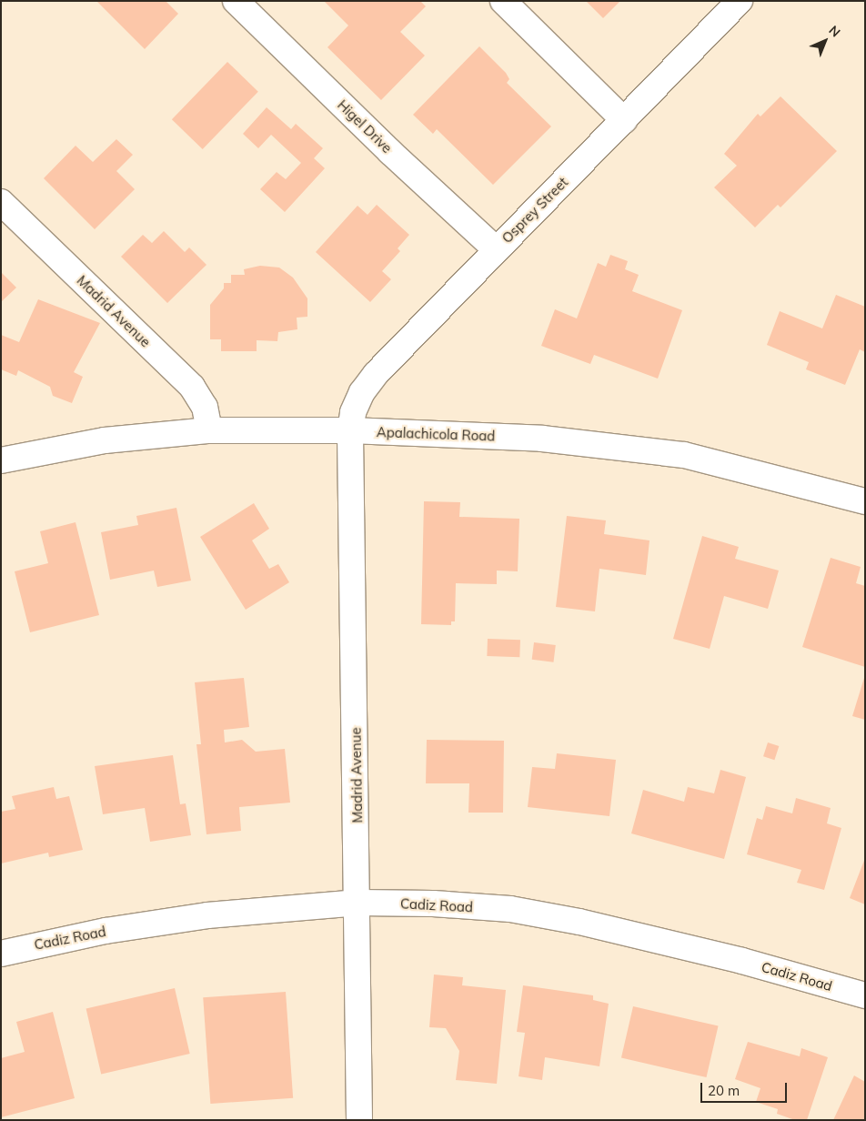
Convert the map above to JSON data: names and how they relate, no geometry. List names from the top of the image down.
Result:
{
  "streets": {
    "street": [
      "Higel Drive",
      "Osprey Street",
      "Madrid Avenue",
      "Apalachicola Road",
      "Cadiz Road"
    ]
  },
  "crossings": [
    ["Higel Drive", "Osprey Street"],
    ["Osprey Street", "Madrid Avenue"],
    ["Osprey Street", "Apalachicola Road"],
    ["Madrid Avenue", "Apalachicola Road"],
    ["Madrid Avenue", "Cadiz Road"]
  ],
  "scale_bar": "20 m",
  "north": "top right"
}
